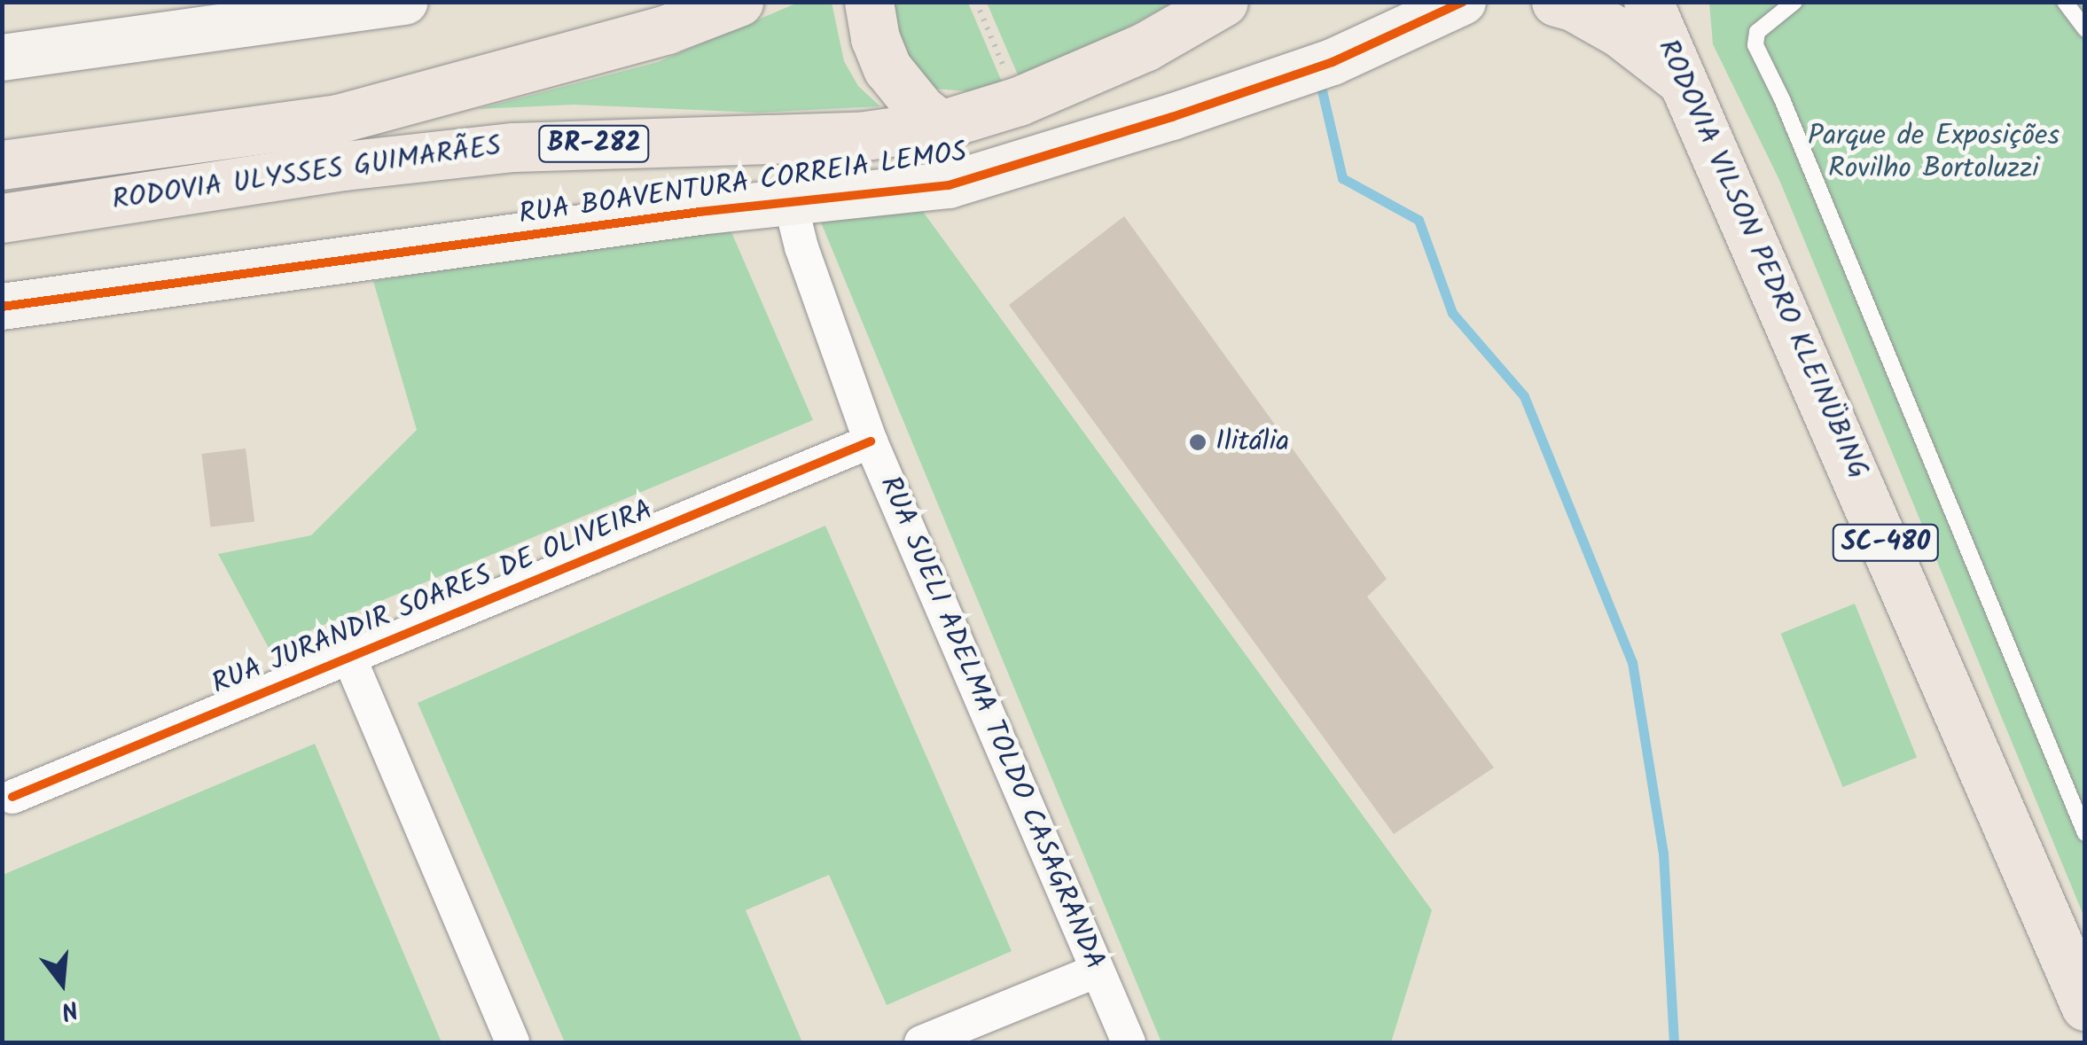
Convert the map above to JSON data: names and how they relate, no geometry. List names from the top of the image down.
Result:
{
  "streets": {
    "main road": [
      "BR-282",
      "RODOVIA ULYSSES GUIMARÃES",
      "RODOVIA VILSON PEDRO KLEINÜBING",
      "SC-480"
    ],
    "street": ["RUA BOAVENTURA CORREIA LEMOS", "RUA JURANDIR SOARES DE OLIVEIRA", "RUA SUELI ADELMA TOLDO CASAGRANDA"]
  },
  "crossings": [
    ["RUA BOAVENTURA CORREIA LEMOS", "RUA SUELI ADELMA TOLDO CASAGRANDA"],
    ["RUA JURANDIR SOARES DE OLIVEIRA", "RUA SUELI ADELMA TOLDO CASAGRANDA"]
  ],
  "parks": ["Parque de Exposições Rovilho Bortoluzzi"],
  "places": ["Ilitália"],
  "north": "bottom"
}
